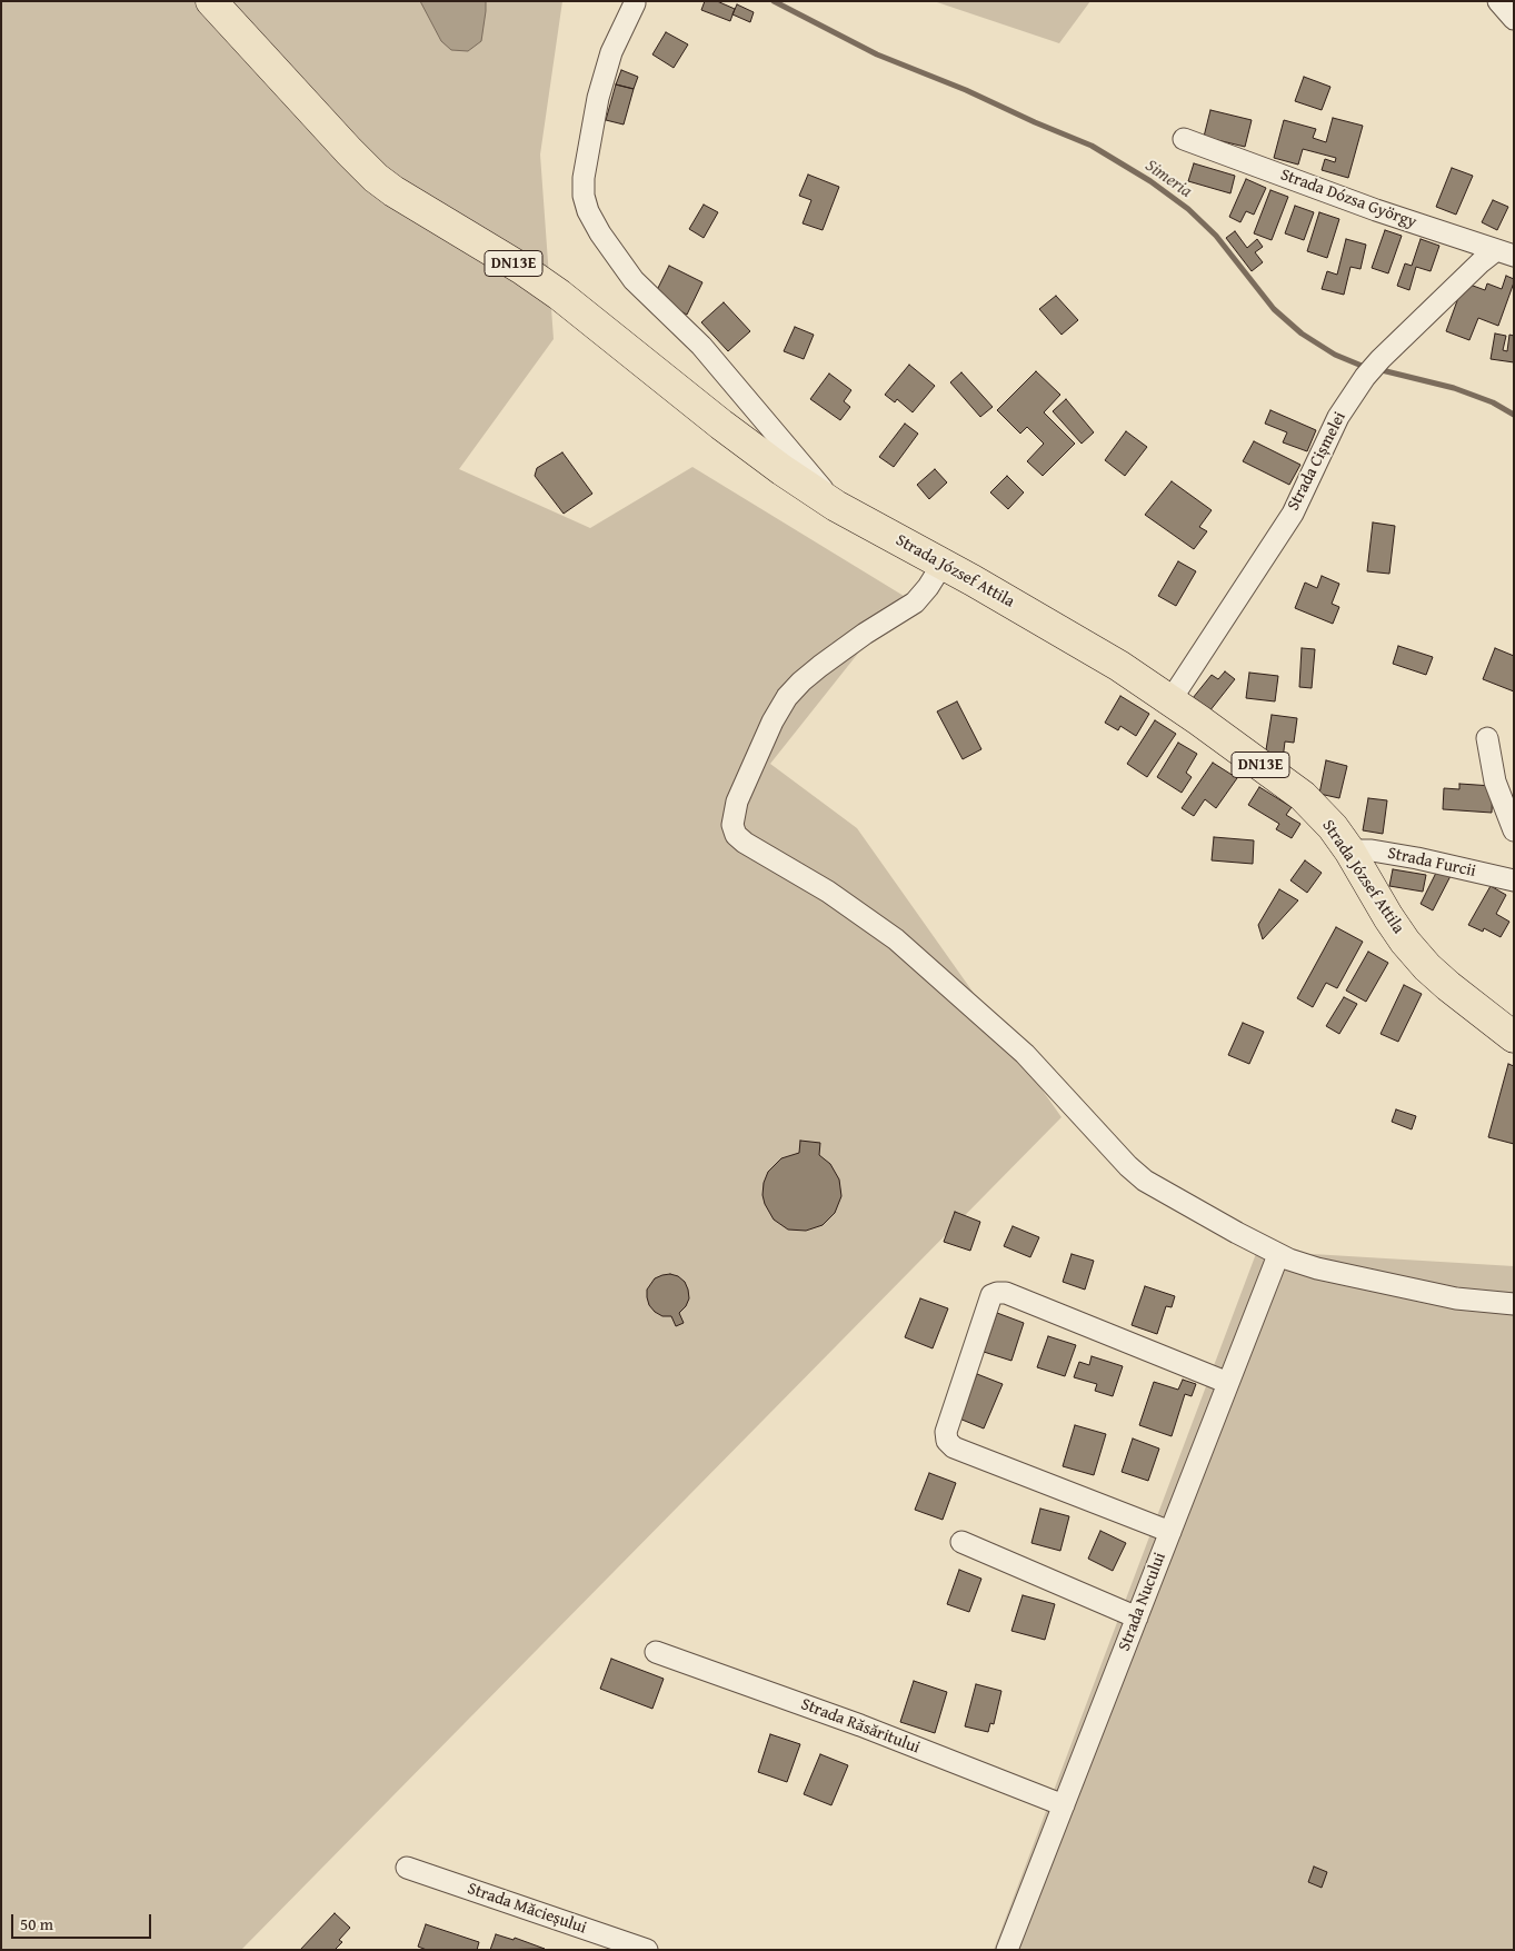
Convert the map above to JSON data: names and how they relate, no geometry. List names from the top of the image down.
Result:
{
  "streets": {
    "main road": ["DN13E", "Strada József Attila"],
    "street": [
      "Strada Dózsa György",
      "Strada Cișmelei",
      "Strada Furcii",
      "Strada Nucului",
      "Strada Răsăritului",
      "Strada Măcieșului"
    ]
  },
  "crossings": [
    ["Strada Dózsa György", "Strada Cișmelei"],
    ["DN13E", "Strada József Attila"],
    ["Strada Cișmelei", "Strada József Attila"],
    ["Strada József Attila", "Strada Furcii"],
    ["Strada Nucului", "Strada Răsăritului"]
  ],
  "water": ["Simeria"],
  "scale_bar": "50 m"
}
